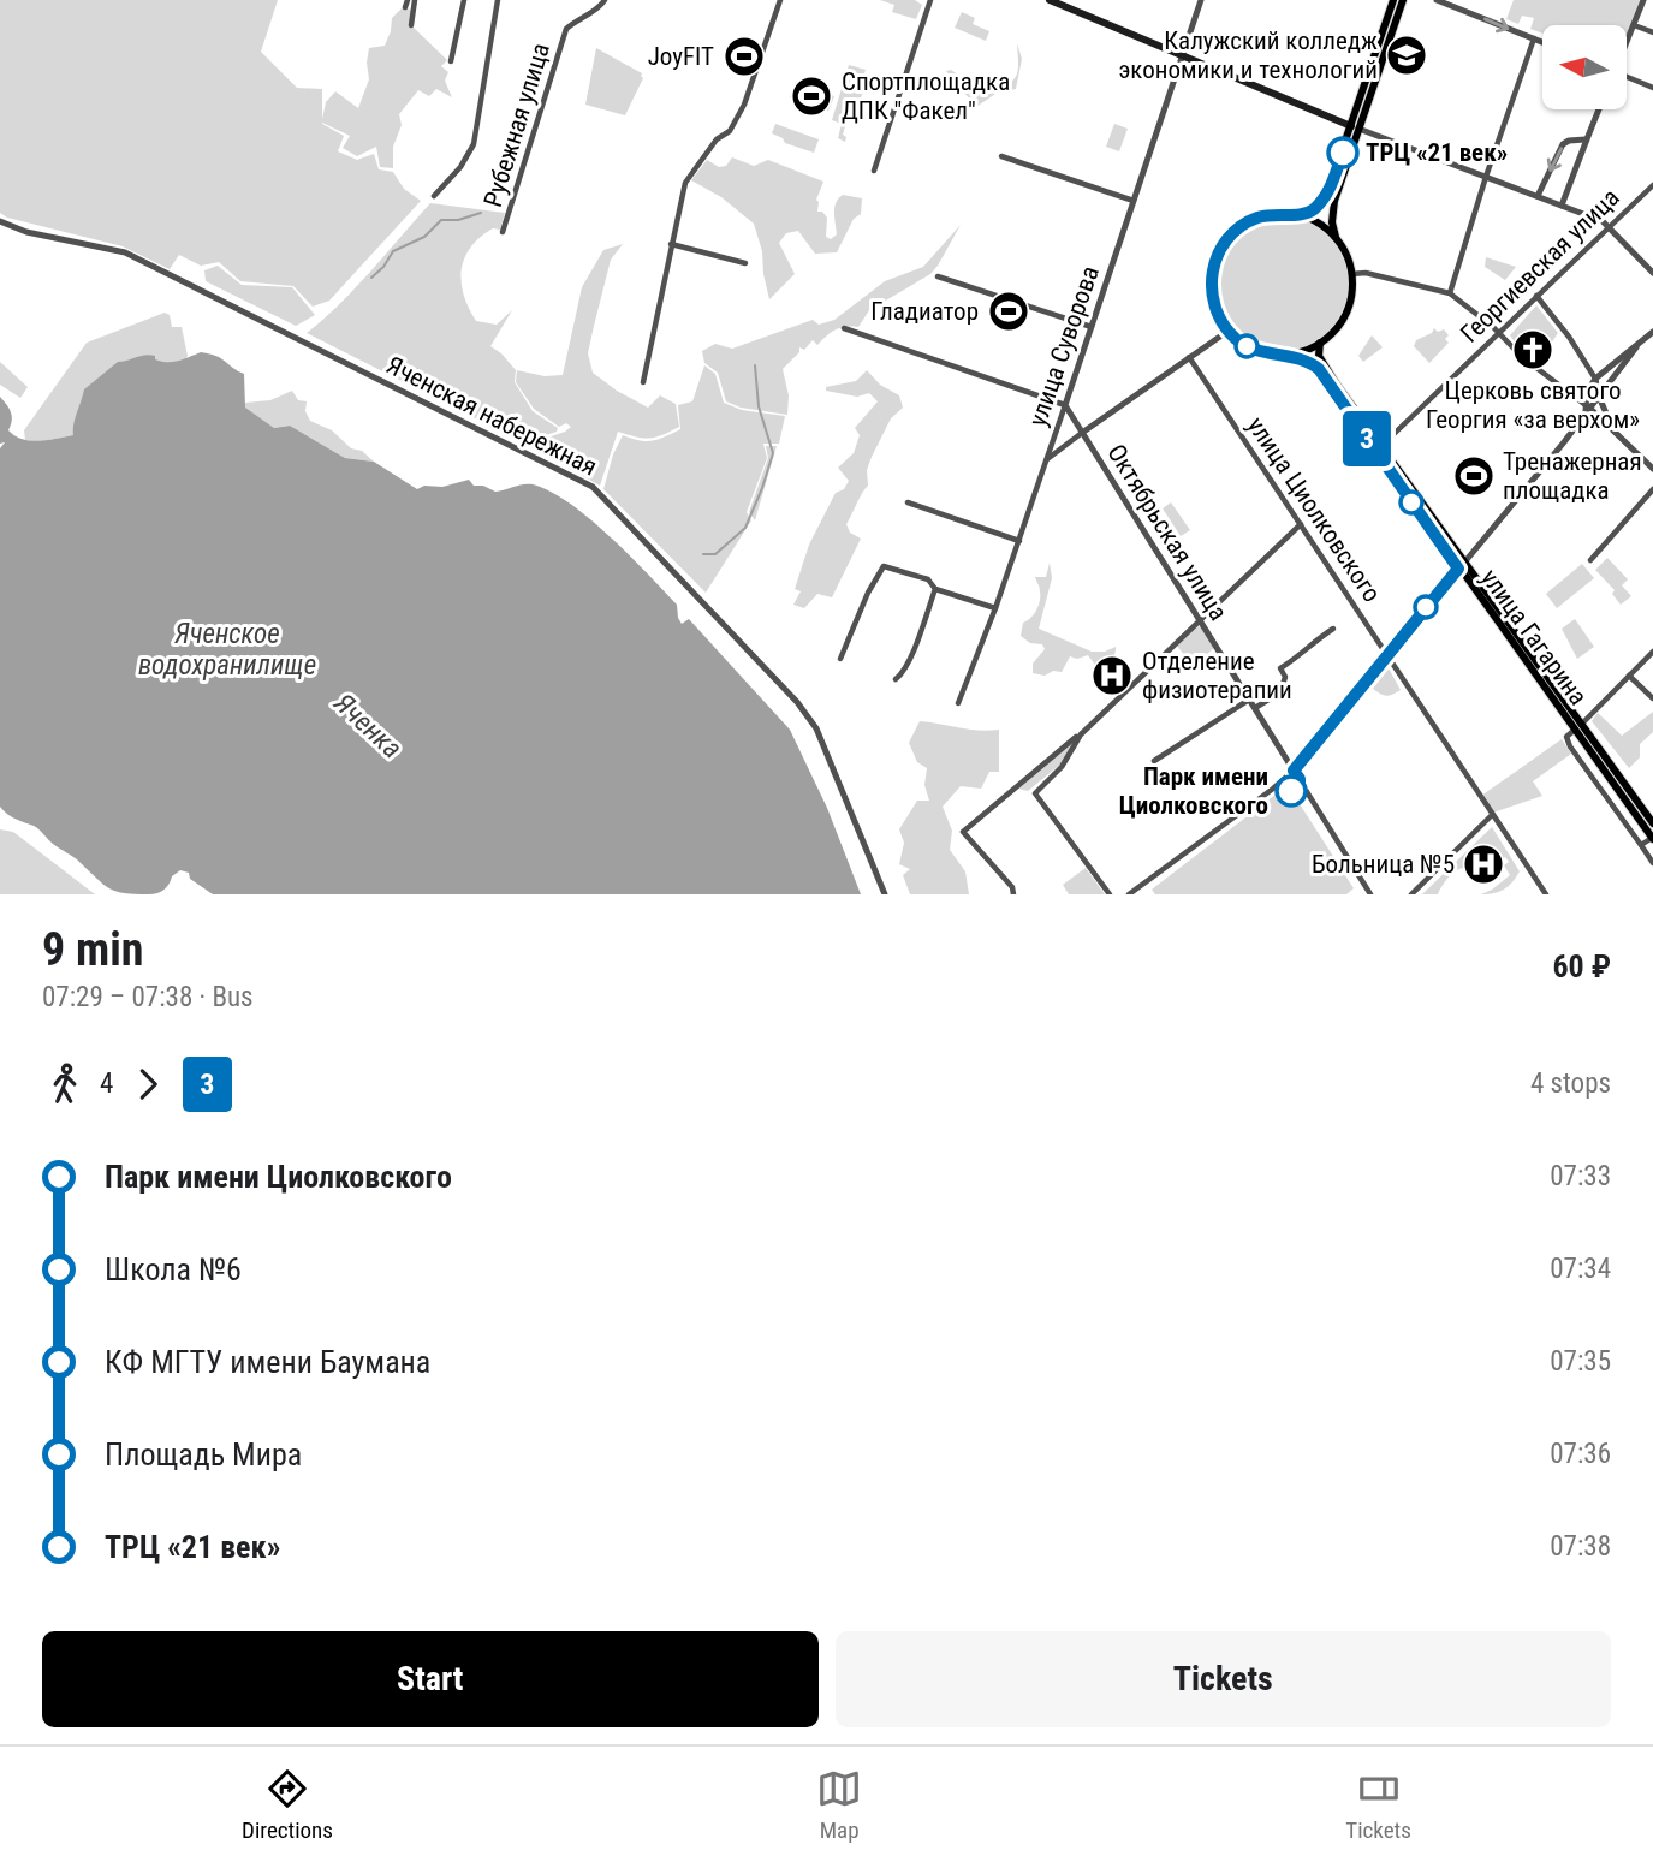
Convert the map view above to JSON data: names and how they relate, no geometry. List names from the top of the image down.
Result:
{
  "streets": {
    "main road": ["улица Гагарина"],
    "street": [
      "Рубежная улица",
      "Георгиевская улица",
      "улица Суворова",
      "Яченская набережная",
      "улица Циолковского",
      "Октябрьская улица"
    ]
  },
  "crossings": [
    ["Георгиевская улица", "улица Гагарина"],
    ["улица Суворова", "Октябрьская улица"]
  ],
  "water": ["Яченское водохранилище", "Яченка"],
  "places": {
    "school or university": ["Калужский колледж экономики и технологий"],
    "sports": [
      "JoyFIT",
      "Спортплощадка ДПК \"Факел\"",
      "Гладиатор",
      "Тренажерная площадка"
    ],
    "other": ["ТРЦ «21 век»", "Парк имени Циолковского"],
    "church": ["Церковь святого Георгия «за верхом»"],
    "hospital": ["Отделение физиотерапии", "Больница №5"]
  },
  "lines": ["bus line 3"],
  "north": "left",
  "page": {
    "on_map": "3",
    "heading": ["9 min", "07:29 – 07:38 · Bus", "60 ₽"],
    "legs": ["4", "3", "4 stops"],
    "list": [
      {
        "name": "Парк имени Циолковского",
        "value": "07:33"
      },
      {
        "name": "Школа №6",
        "value": "07:34"
      },
      {
        "name": "КФ МГТУ имени Баумана",
        "value": "07:35"
      },
      {
        "name": "Площадь Мира",
        "value": "07:36"
      },
      {
        "name": "ТРЦ «21 век»",
        "value": "07:38"
      }
    ],
    "buttons": ["Start", "Tickets"],
    "tabs": ["Directions", "Map", "Tickets"]
  }
}
